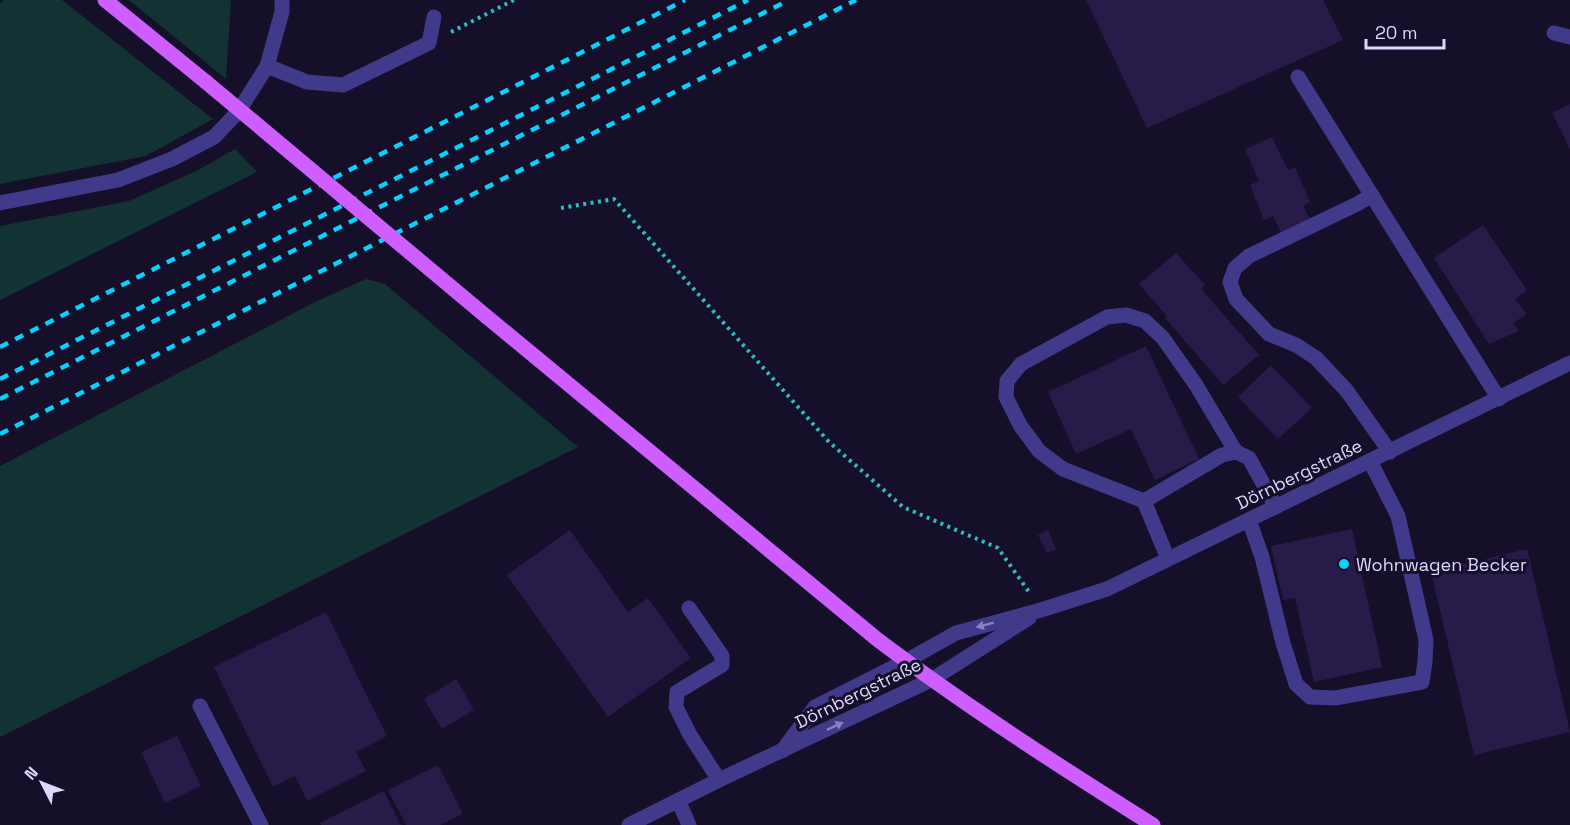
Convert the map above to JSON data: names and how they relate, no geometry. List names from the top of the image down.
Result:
{
  "streets": {
    "street": ["Dörnbergstraße"]
  },
  "places": ["Wohnwagen Becker"],
  "scale_bar": "20 m",
  "north": "top left"
}
